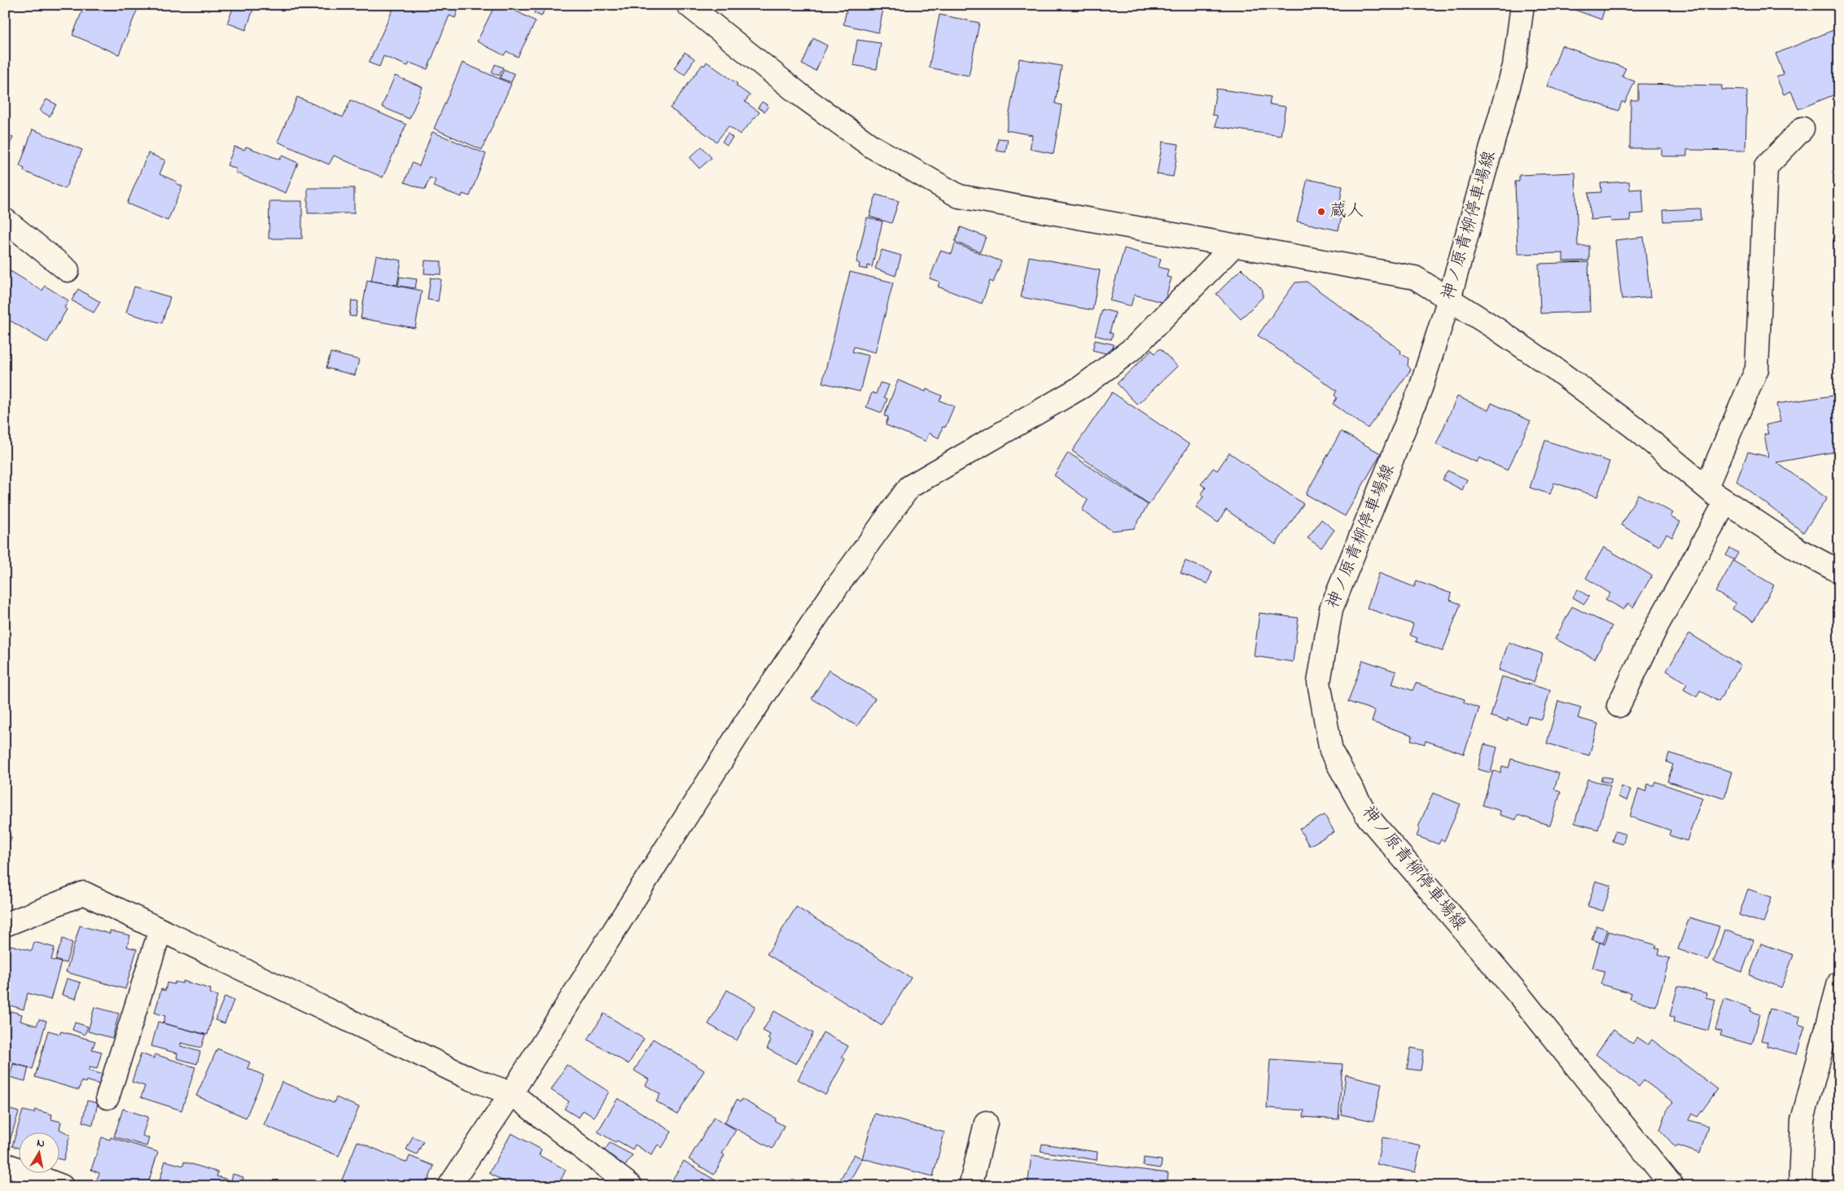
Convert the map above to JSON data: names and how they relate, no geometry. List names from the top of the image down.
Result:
{
  "streets": {
    "street": ["神ノ原青柳停車場線"]
  },
  "places": ["蔵人"],
  "north": "top"
}
